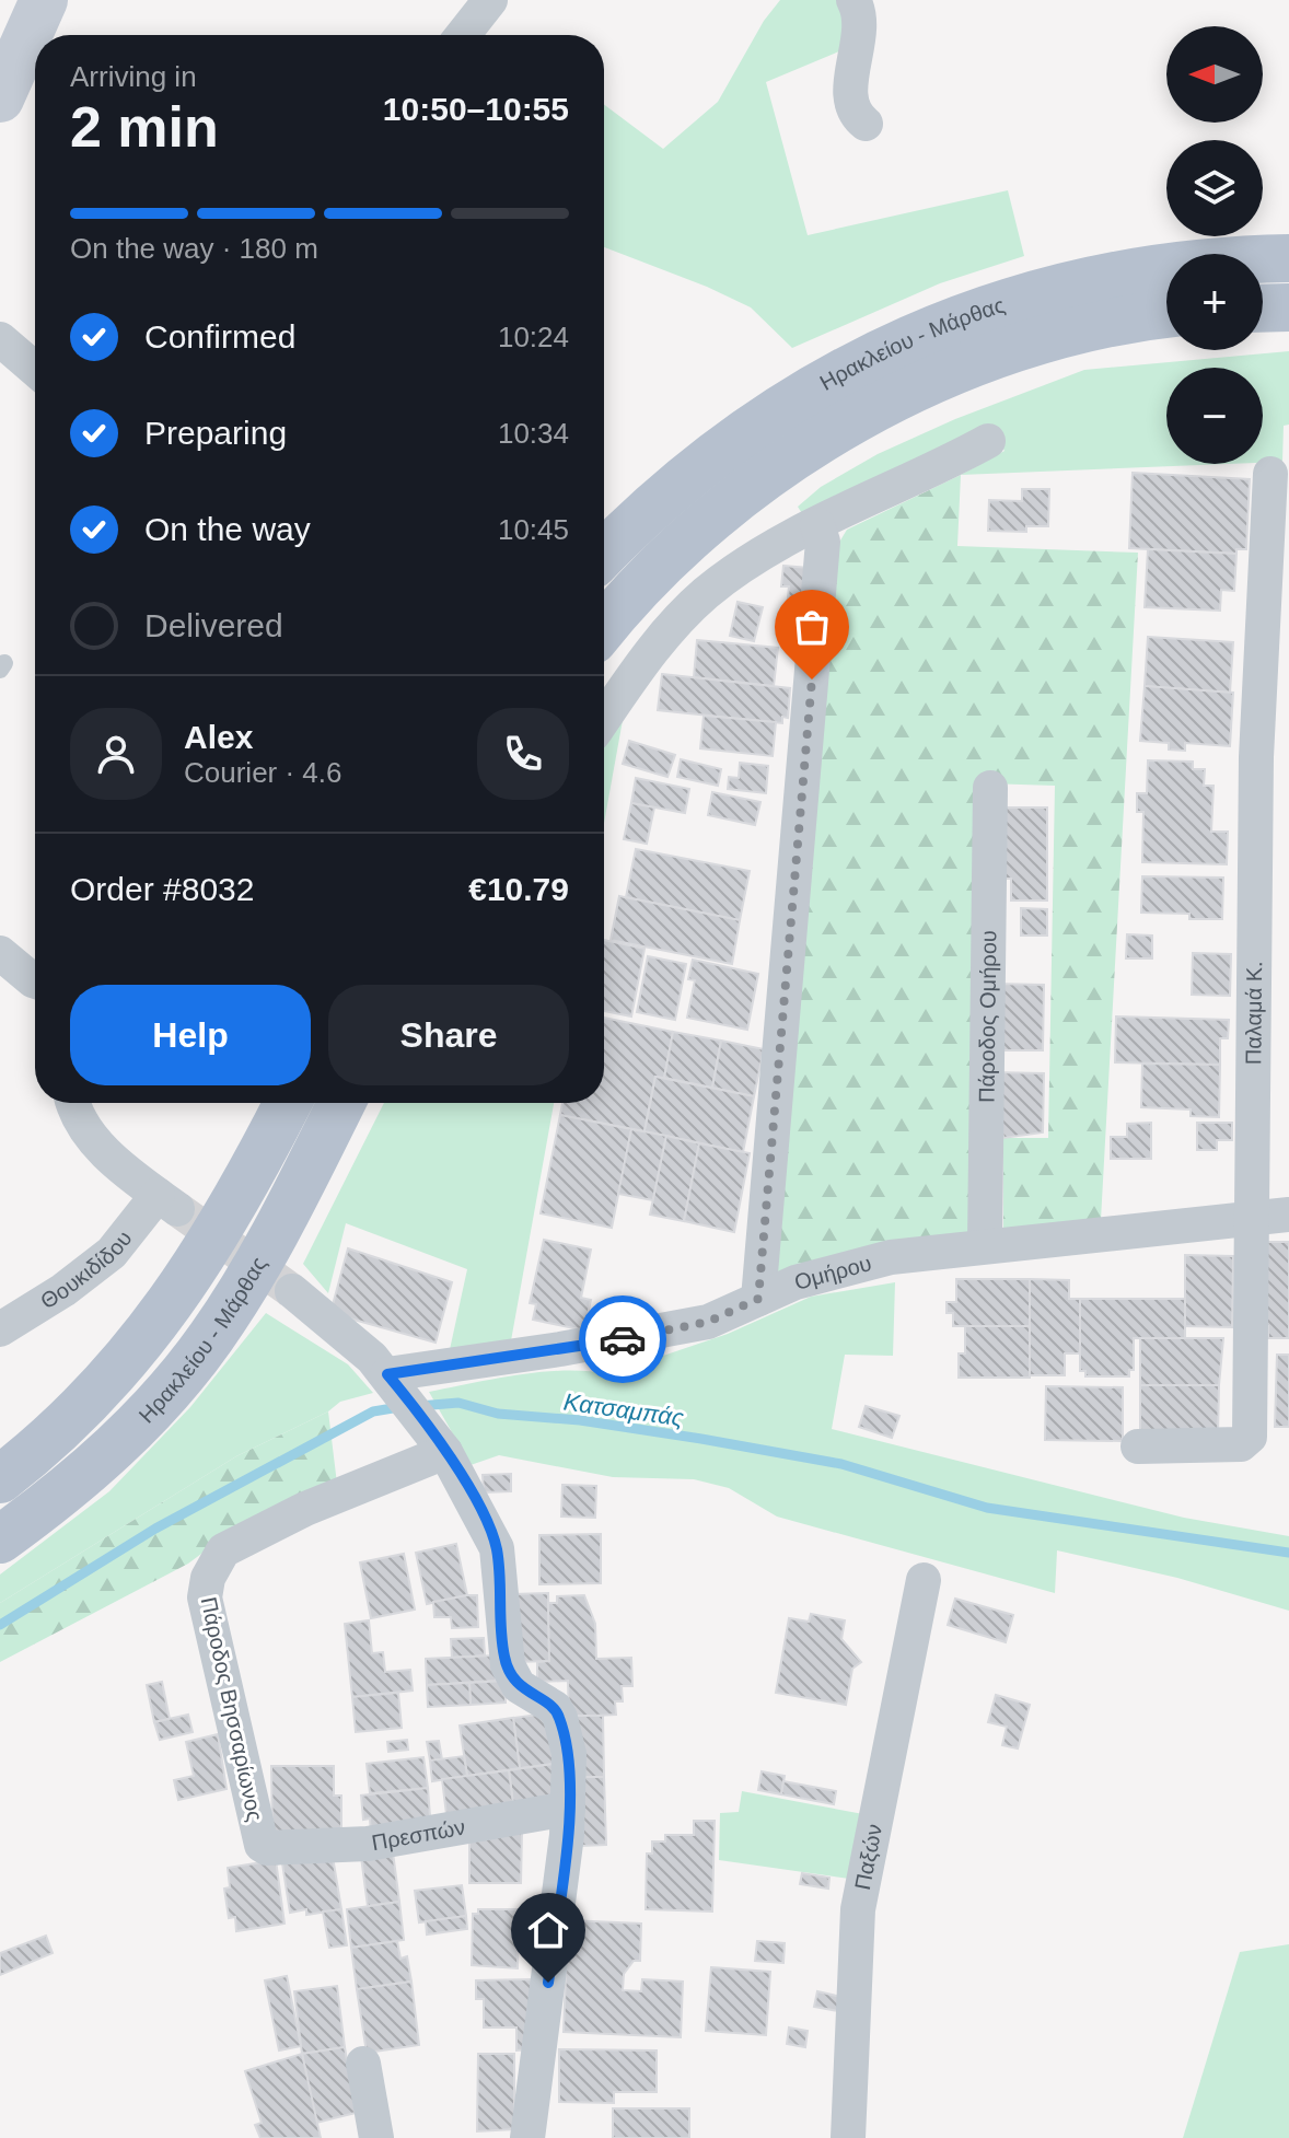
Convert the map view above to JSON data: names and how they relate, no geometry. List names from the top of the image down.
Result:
{
  "streets": {
    "main road": ["Ηρακλείου - Μάρθας"],
    "street": [
      "Παλαμά Κ.",
      "Πάροδος Ομήρου",
      "Θουκιδίδου",
      "Ομήρου",
      "Πάροδος Βησσαρίωνος",
      "Πρεσπών",
      "Παξών"
    ]
  },
  "crossings": [
    ["Παλαμά Κ.", "Ομήρου"],
    ["Πάροδος Ομήρου", "Ομήρου"],
    ["Πάροδος Βησσαρίωνος", "Πρεσπών"]
  ],
  "water": ["Κατσαμπάς"],
  "north": "left",
  "page": {
    "map_buttons": ["+", "−"],
    "heading": ["2 min", "Arriving in", "10:50–10:55"],
    "panel": [
      "Alex",
      "Courier · 4.6",
      "Order #8032",
      "€10.79"
    ],
    "bar": "On the way · 180 m",
    "list": [
      ["Confirmed", "10:24"],
      ["Preparing", "10:34"],
      ["On the way", "10:45"],
      "Delivered"
    ],
    "buttons": ["Help", "Share"]
  }
}
